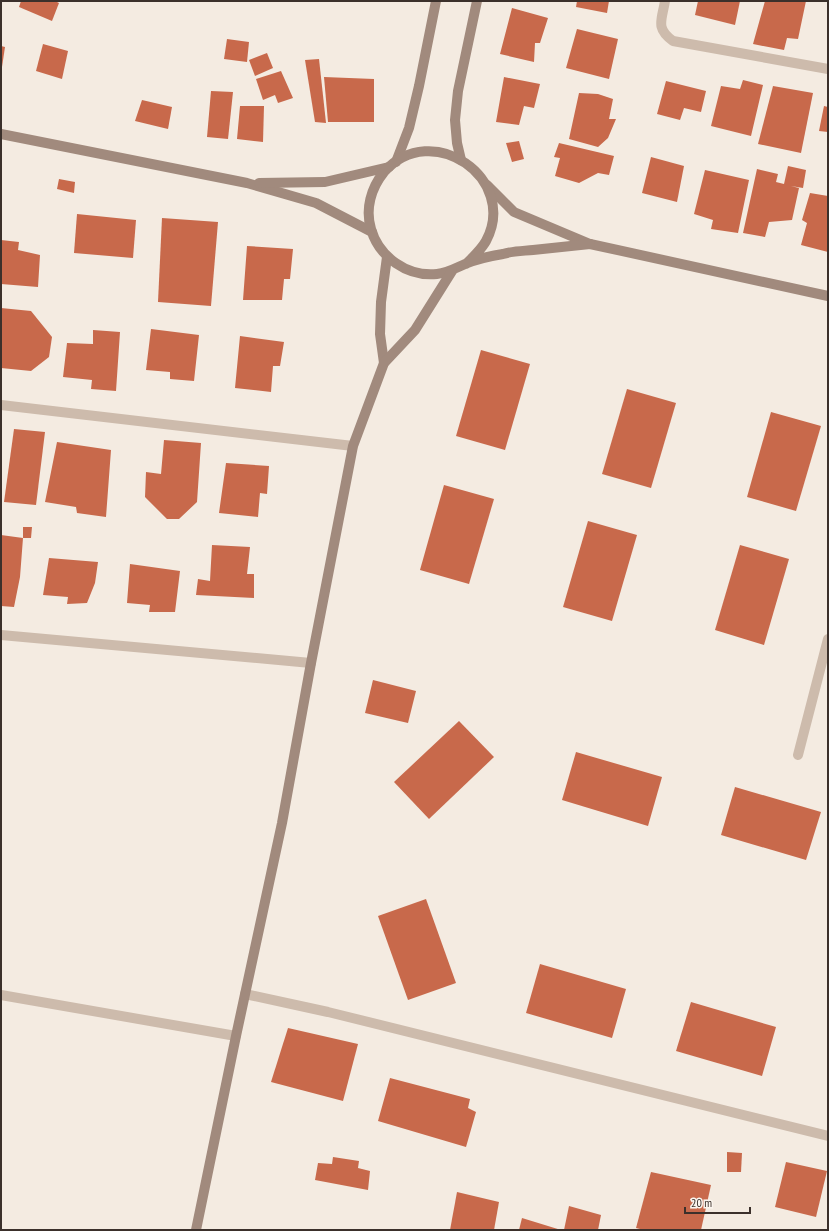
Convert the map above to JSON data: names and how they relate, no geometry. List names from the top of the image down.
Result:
{
  "scale_bar": "20 m"
}
